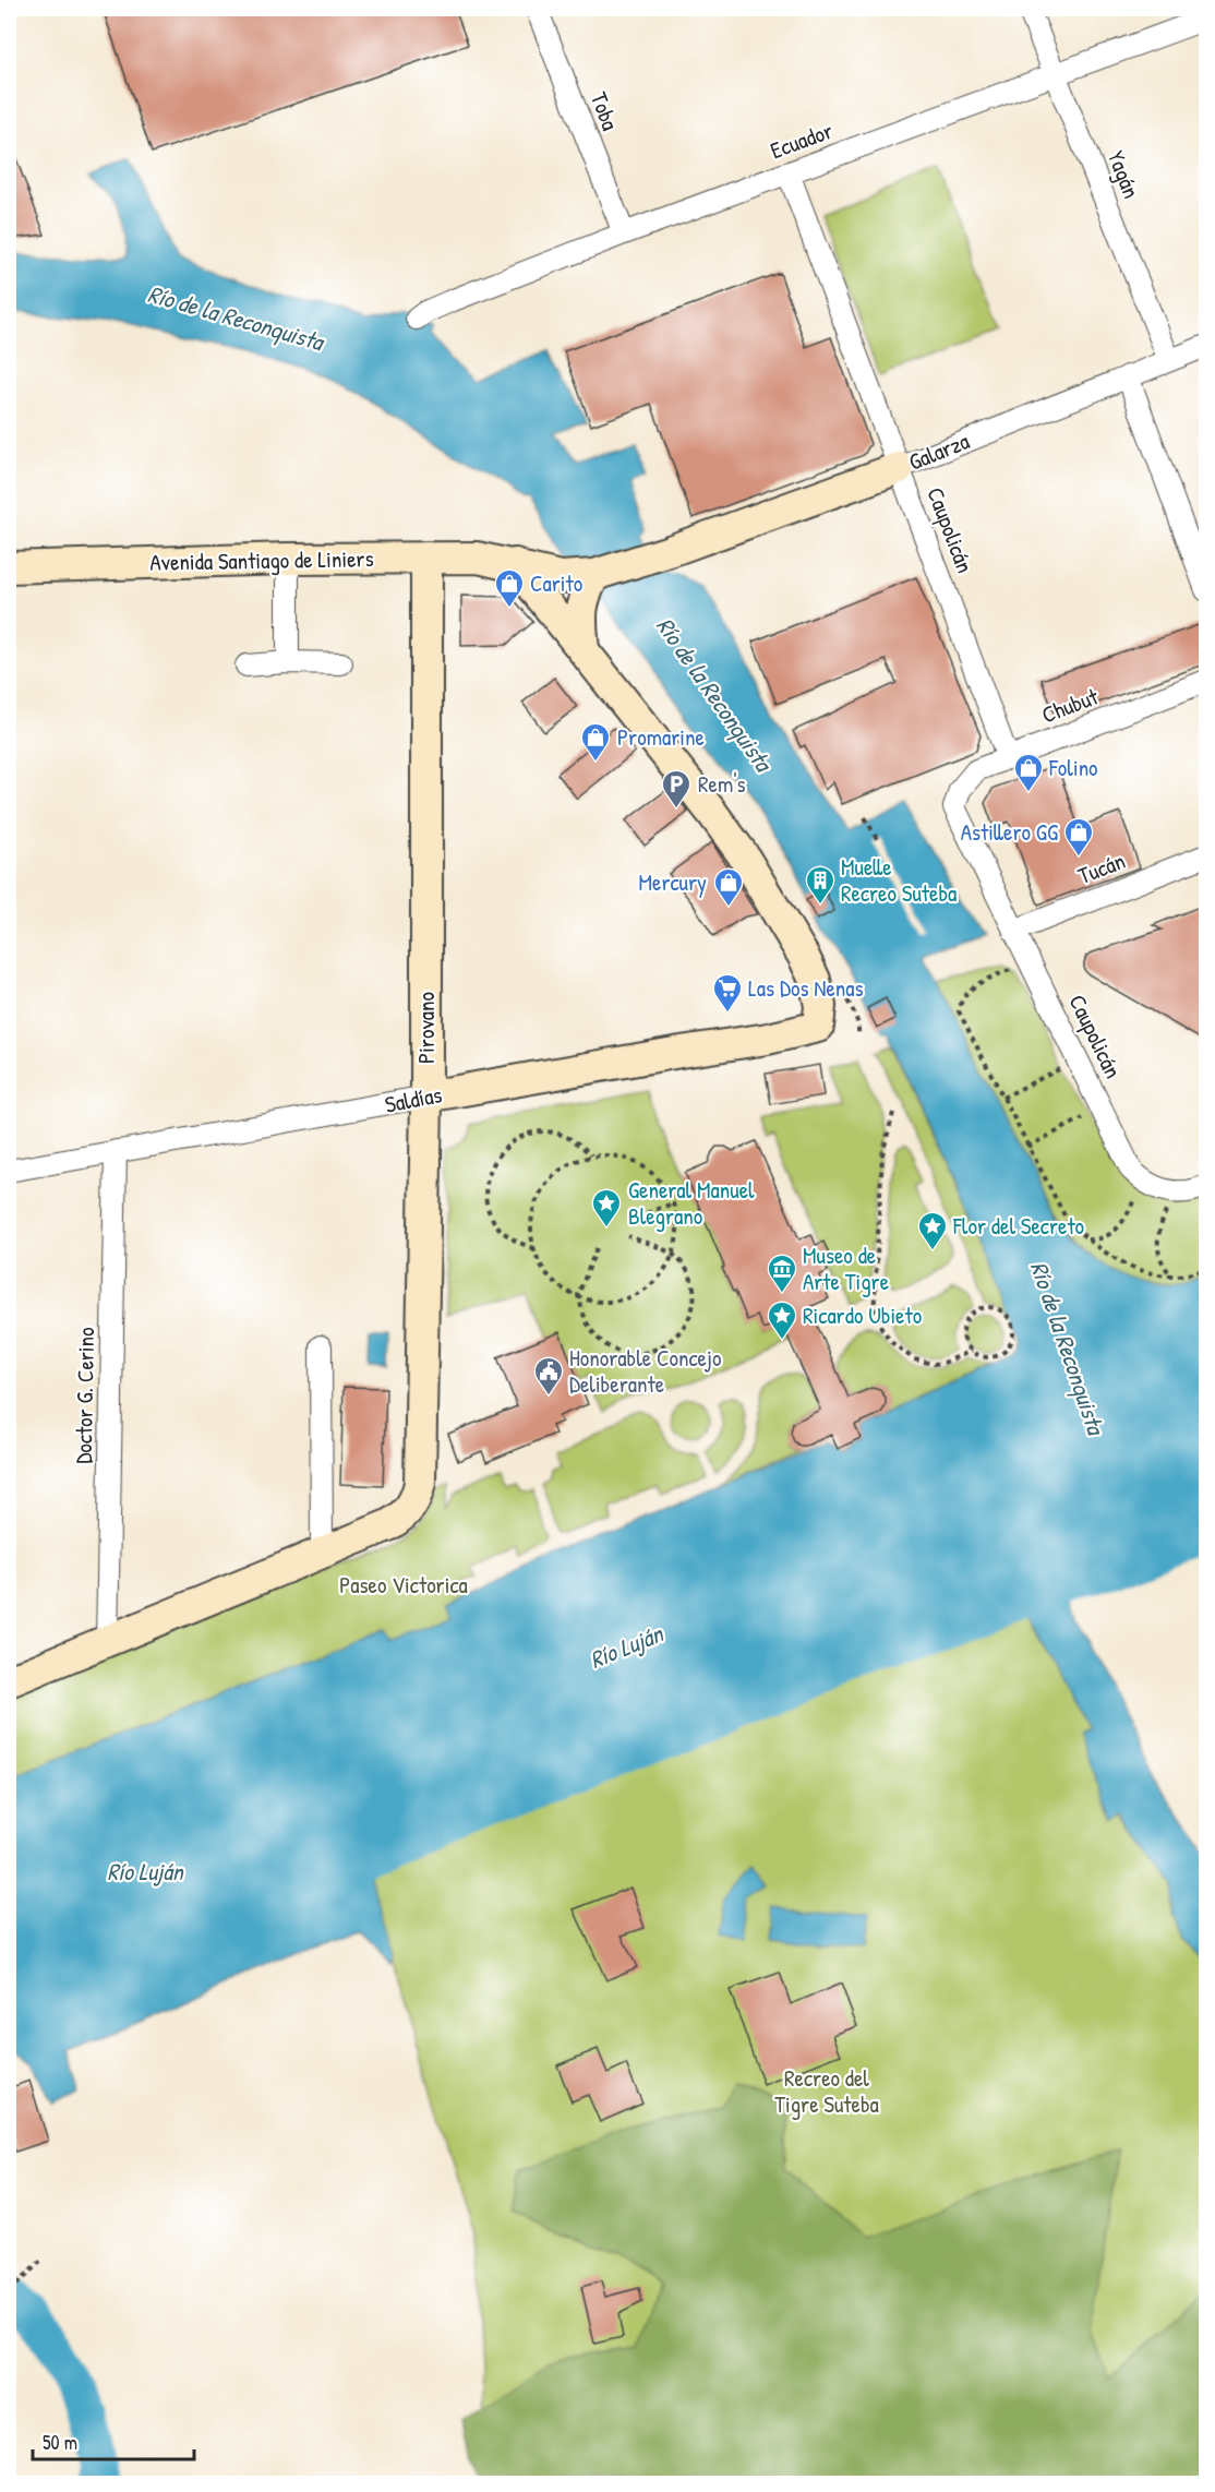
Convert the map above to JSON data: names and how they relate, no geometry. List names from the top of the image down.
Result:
{
  "streets": {
    "street": [
      "Toba",
      "Ecuador",
      "Yagán",
      "Galarza",
      "Caupolicán",
      "Avenida Santiago de Liniers",
      "Chubut",
      "Tucán",
      "Pirovano",
      "Saldías",
      "Doctor G. Cerino"
    ]
  },
  "crossings": [
    ["Toba", "Ecuador"],
    ["Ecuador", "Yagán"],
    ["Ecuador", "Caupolicán"],
    ["Yagán", "Galarza"],
    ["Galarza", "Caupolicán"],
    ["Galarza", "Avenida Santiago de Liniers"],
    ["Caupolicán", "Chubut"],
    ["Caupolicán", "Tucán"],
    ["Avenida Santiago de Liniers", "Pirovano"],
    ["Pirovano", "Saldías"],
    ["Saldías", "Doctor G. Cerino"]
  ],
  "water": ["Río de la Reconquista", "Río Luján"],
  "parks": ["Paseo Victorica", "Recreo del Tigre Suteba"],
  "places": {
    "shop": [
      "Carito",
      "Promarine",
      "Folino",
      "Astillero GG",
      "Mercury"
    ],
    "parking": ["Rem's"],
    "building": ["Muelle Recreo Suteba"],
    "supermarket": ["Las Dos Nenas"],
    "place": ["General Manuel Blegrano", "Flor del Secreto", "Ricardo Ubieto"],
    "museum": ["Museo de Arte Tigre"],
    "public building": ["Honorable Concejo Deliberante"]
  },
  "scale_bar": "50 m"
}
